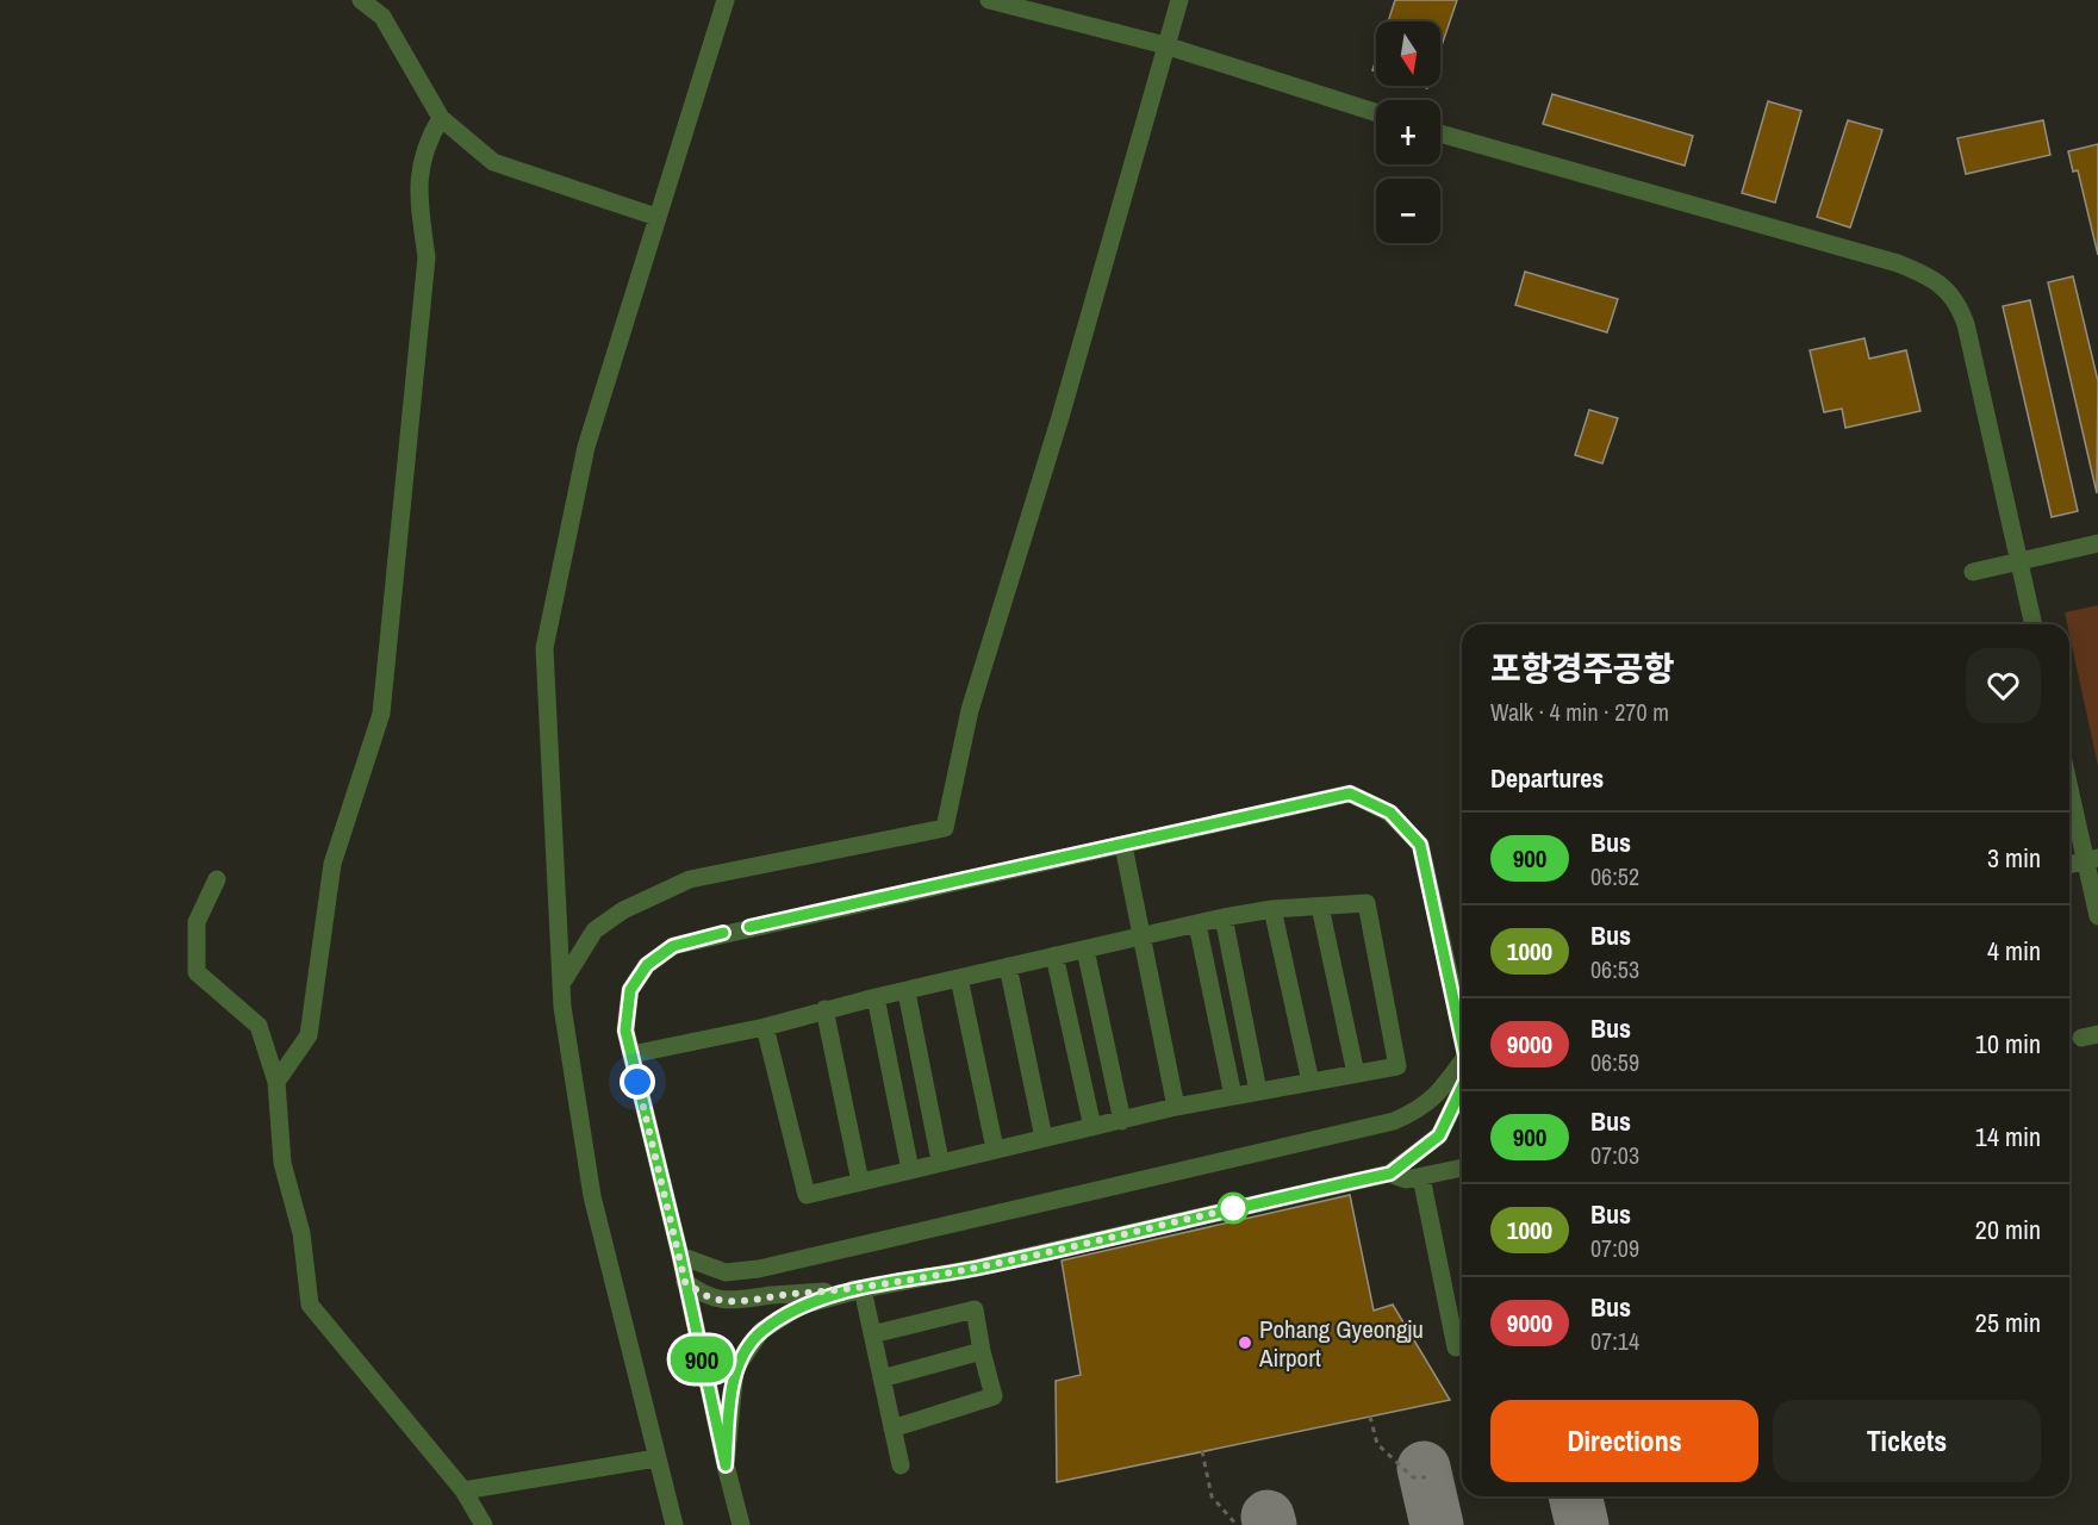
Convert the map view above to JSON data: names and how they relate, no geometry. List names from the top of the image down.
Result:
{
  "places": ["Pohang Gyeongju Airport"],
  "lines": ["bus line 900"],
  "north": "bottom",
  "page": {
    "on_map": "900",
    "map_buttons": ["+", "−"],
    "heading": [
      ["포항경주공항", "Walk · 4 min · 270 m"],
      "Departures"
    ],
    "list": [
      {
        "mark": "900",
        "name": "Bus",
        "note": "06:52",
        "value": "3 min"
      },
      {
        "mark": "1000",
        "name": "Bus",
        "note": "06:53",
        "value": "4 min"
      },
      {
        "mark": "9000",
        "name": "Bus",
        "note": "06:59",
        "value": "10 min"
      },
      {
        "mark": "900",
        "name": "Bus",
        "note": "07:03",
        "value": "14 min"
      },
      {
        "mark": "1000",
        "name": "Bus",
        "note": "07:09",
        "value": "20 min"
      },
      {
        "mark": "9000",
        "name": "Bus",
        "note": "07:14",
        "value": "25 min"
      }
    ],
    "buttons": ["Directions", "Tickets"]
  }
}
